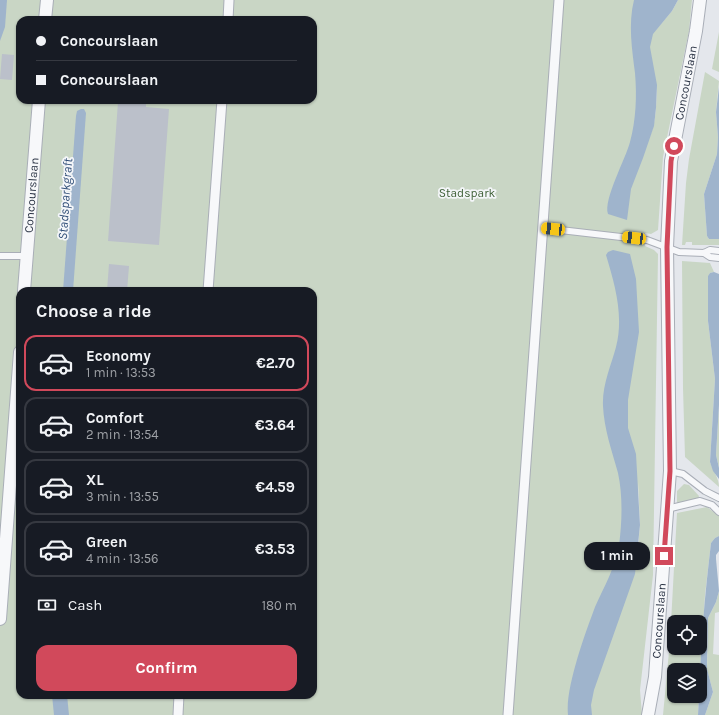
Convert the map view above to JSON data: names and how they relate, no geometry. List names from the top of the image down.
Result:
{
  "streets": {
    "street": ["Concourslaan"]
  },
  "water": ["Stadsparkgraft"],
  "parks": ["Stadspark"],
  "page": {
    "banner": ["Concourslaan", "Concourslaan"],
    "heading": "Choose a ride",
    "list": [
      {
        "name": "Economy",
        "note": "1 min · 13:53",
        "value": "€2.70"
      },
      {
        "name": "Comfort",
        "note": "2 min · 13:54",
        "value": "€3.64"
      },
      {
        "name": "XL",
        "note": "3 min · 13:55",
        "value": "€4.59"
      },
      {
        "name": "Green",
        "note": "4 min · 13:56",
        "value": "€3.53"
      }
    ],
    "bubble": "1 min",
    "pay": ["Cash", "180 m"],
    "buttons": "Confirm"
  }
}
